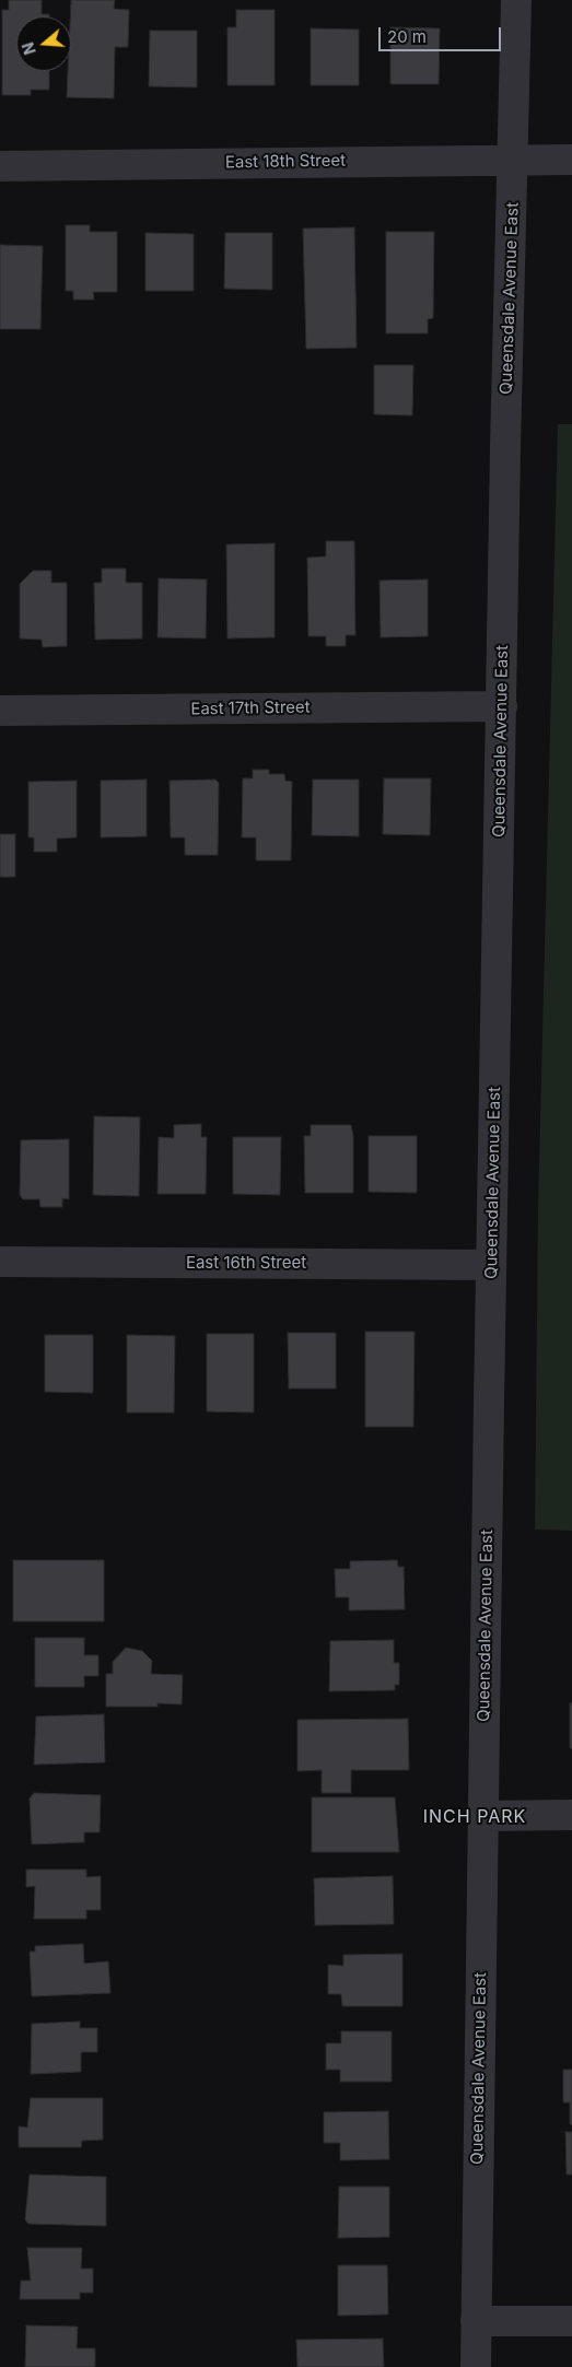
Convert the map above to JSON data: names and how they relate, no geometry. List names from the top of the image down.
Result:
{
  "streets": {
    "street": [
      "East 18th Street",
      "Queensdale Avenue East",
      "East 17th Street",
      "East 16th Street"
    ]
  },
  "crossings": [
    ["East 18th Street", "Queensdale Avenue East"],
    ["Queensdale Avenue East", "East 17th Street"],
    ["Queensdale Avenue East", "East 16th Street"]
  ],
  "districts": ["INCH PARK"],
  "scale_bar": "20 m",
  "north": "left"
}
